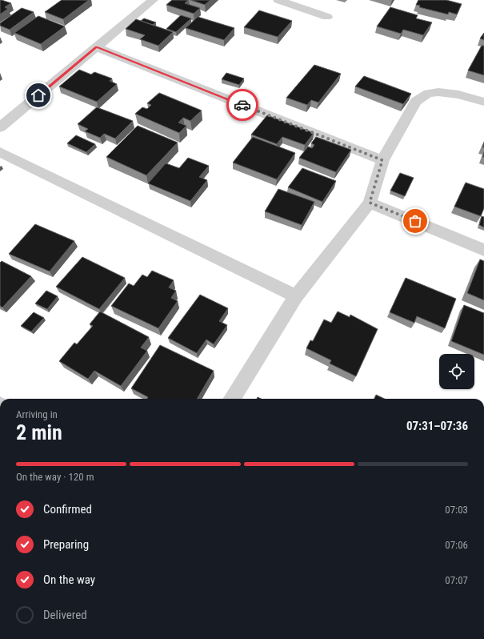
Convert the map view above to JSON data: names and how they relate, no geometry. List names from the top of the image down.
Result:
{
  "page": {
    "heading": ["2 min", "Arriving in", "07:31–07:36"],
    "bar": "On the way · 120 m",
    "list": [
      ["Confirmed", "07:03"],
      ["Preparing", "07:06"],
      ["On the way", "07:07"],
      "Delivered"
    ]
  }
}
